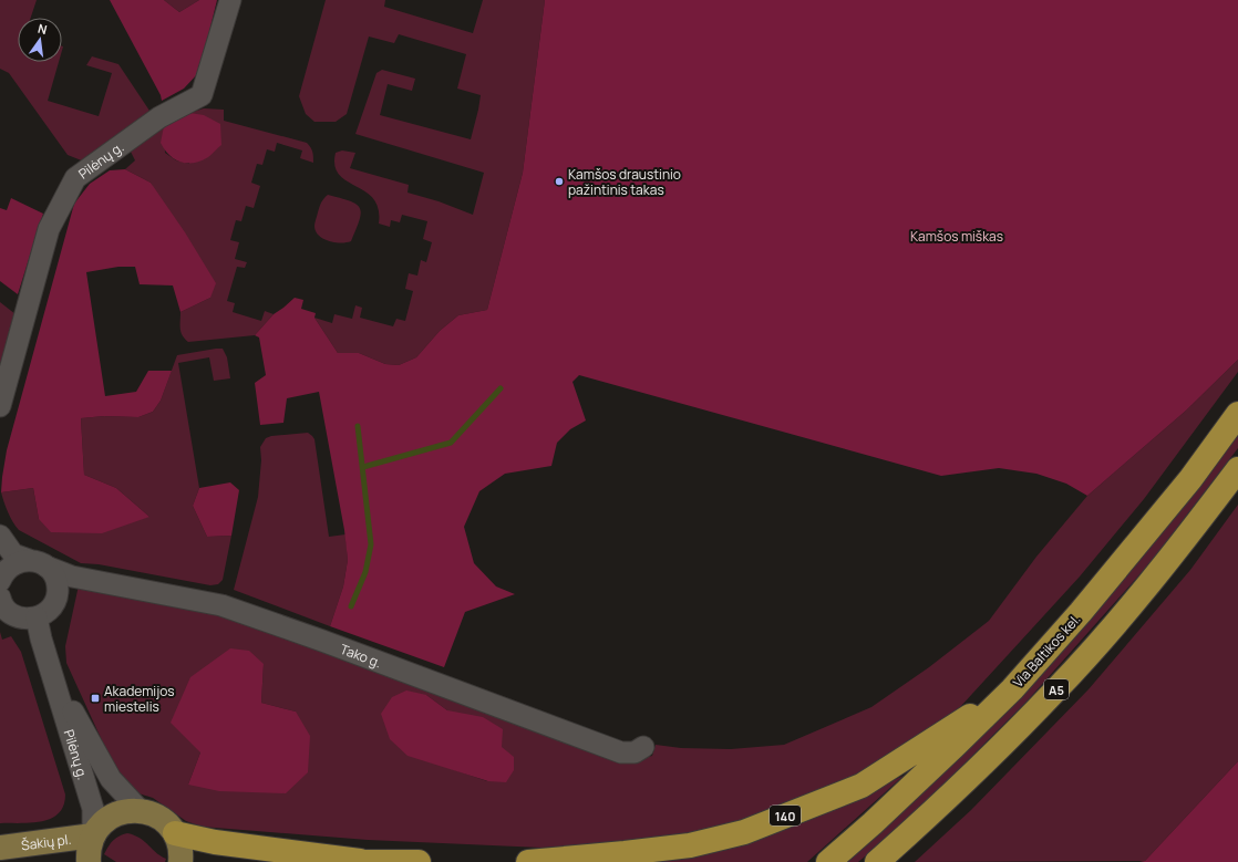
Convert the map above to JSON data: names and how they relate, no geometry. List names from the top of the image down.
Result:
{
  "streets": {
    "highway": ["Via Baltikos kel.", "A5", "140"],
    "main road": ["Šakių pl."],
    "street": ["Pilėnų g.", "Tako g."]
  },
  "crossings": [
    ["Pilėnų g.", "Šakių pl."],
    ["Via Baltikos kel.", "140"]
  ],
  "parks": ["Kamšos miškas"],
  "places": {
    "other": ["Kamšos draustinio pažintinis takas"],
    "transit": ["Akademijos miestelis"]
  },
  "north": "top"
}
